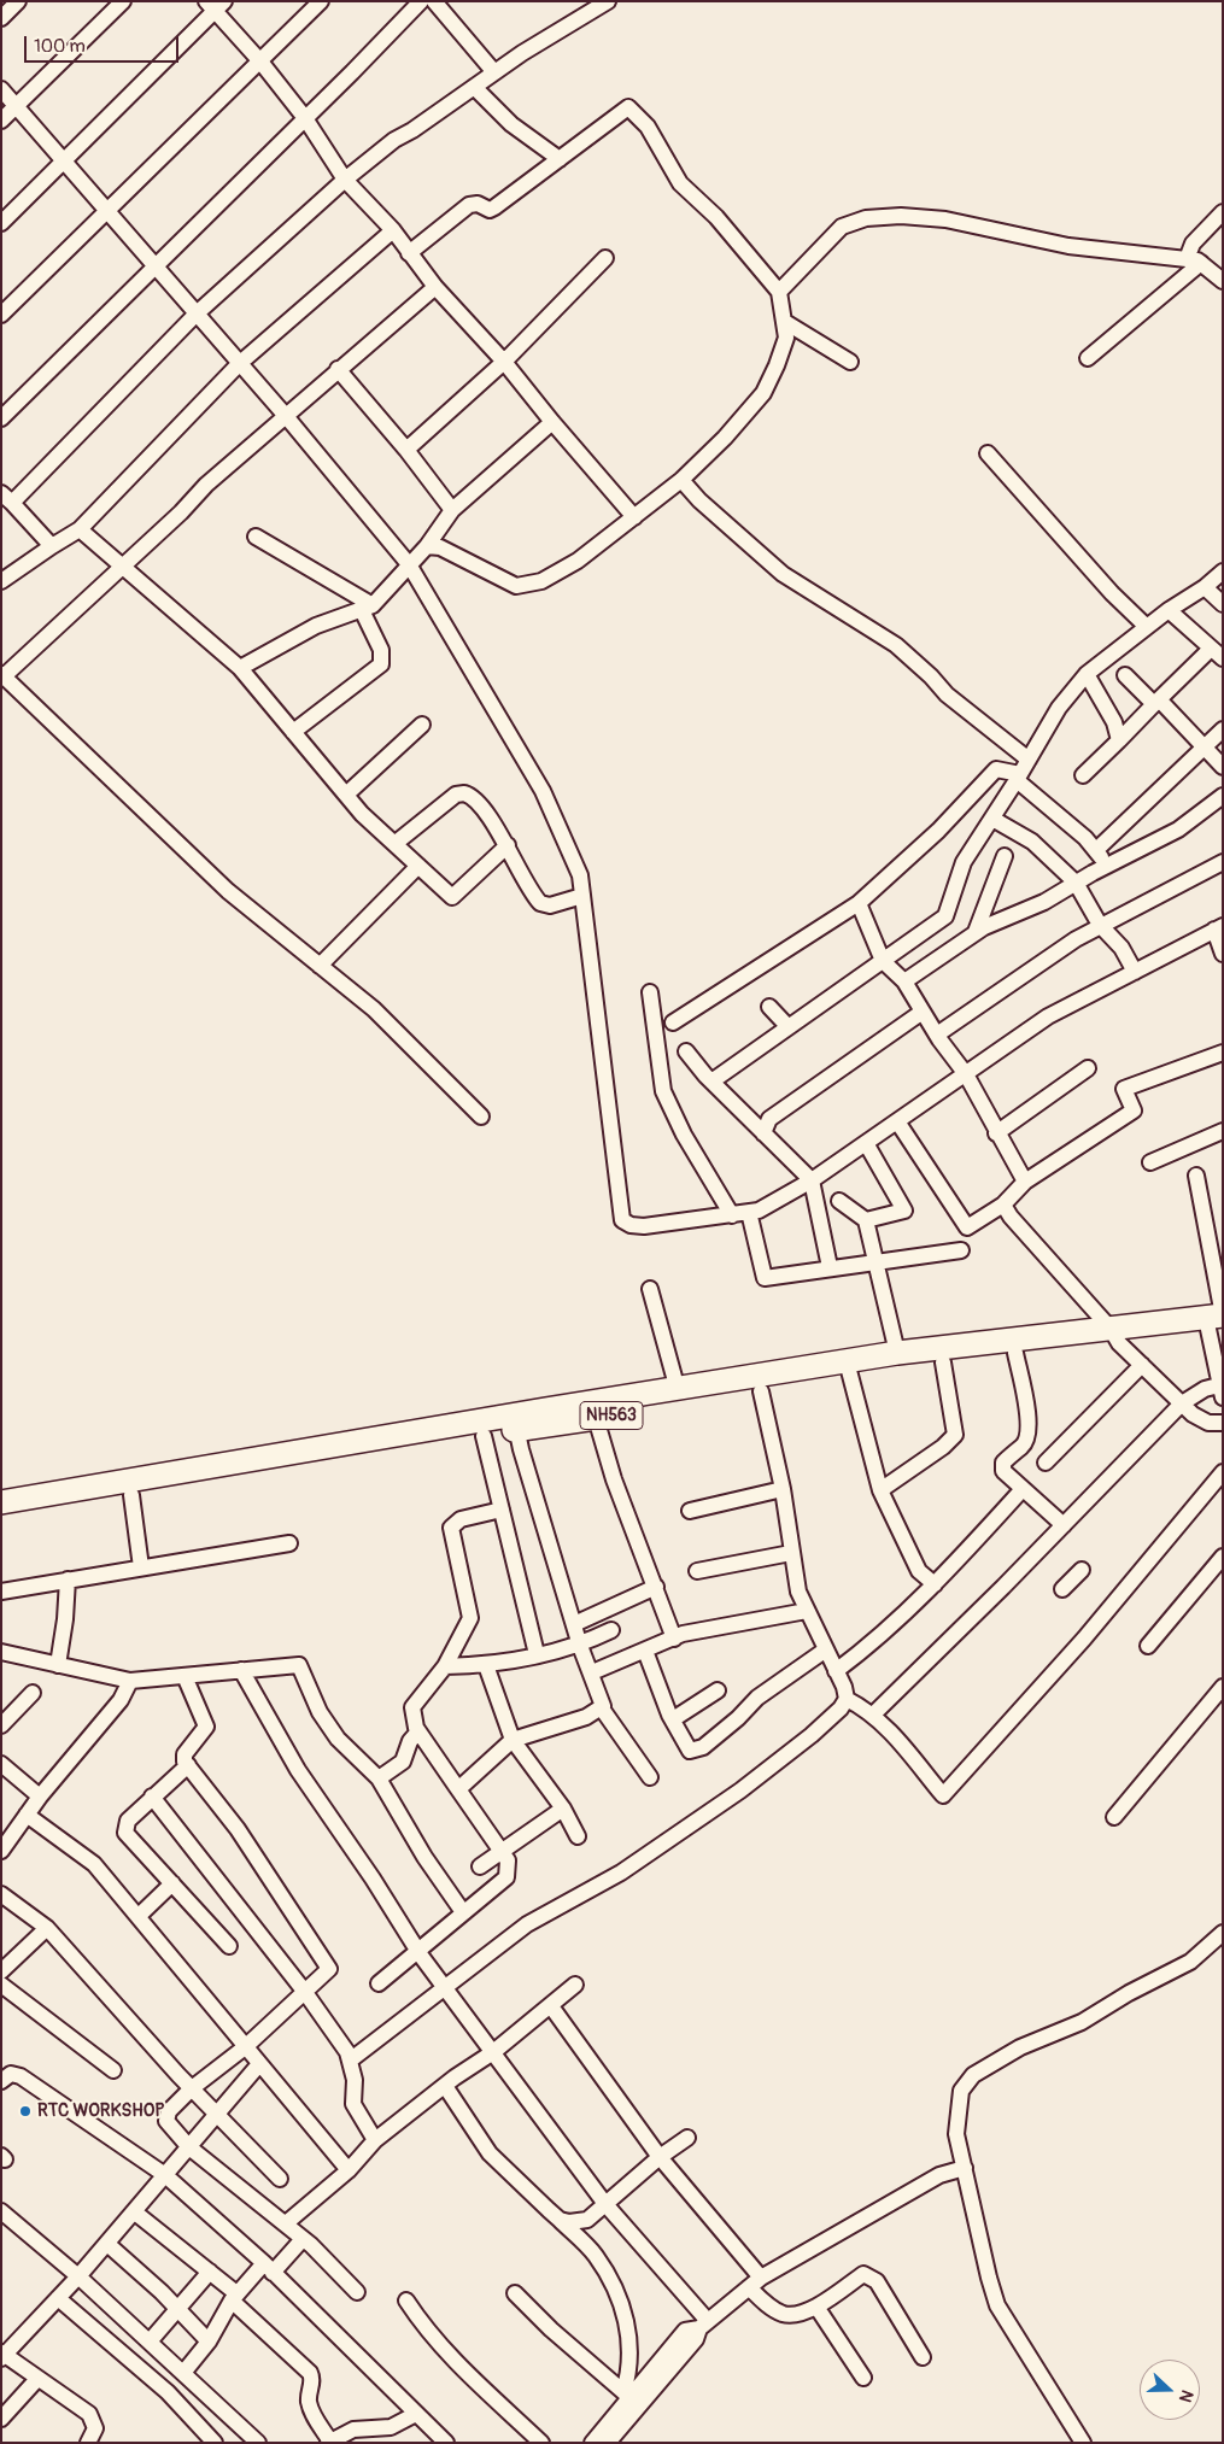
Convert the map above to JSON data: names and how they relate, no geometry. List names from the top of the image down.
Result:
{
  "streets": {
    "highway": ["NH563"]
  },
  "places": ["RTC WORKSHOP"],
  "scale_bar": "100 m",
  "north": "right"
}
